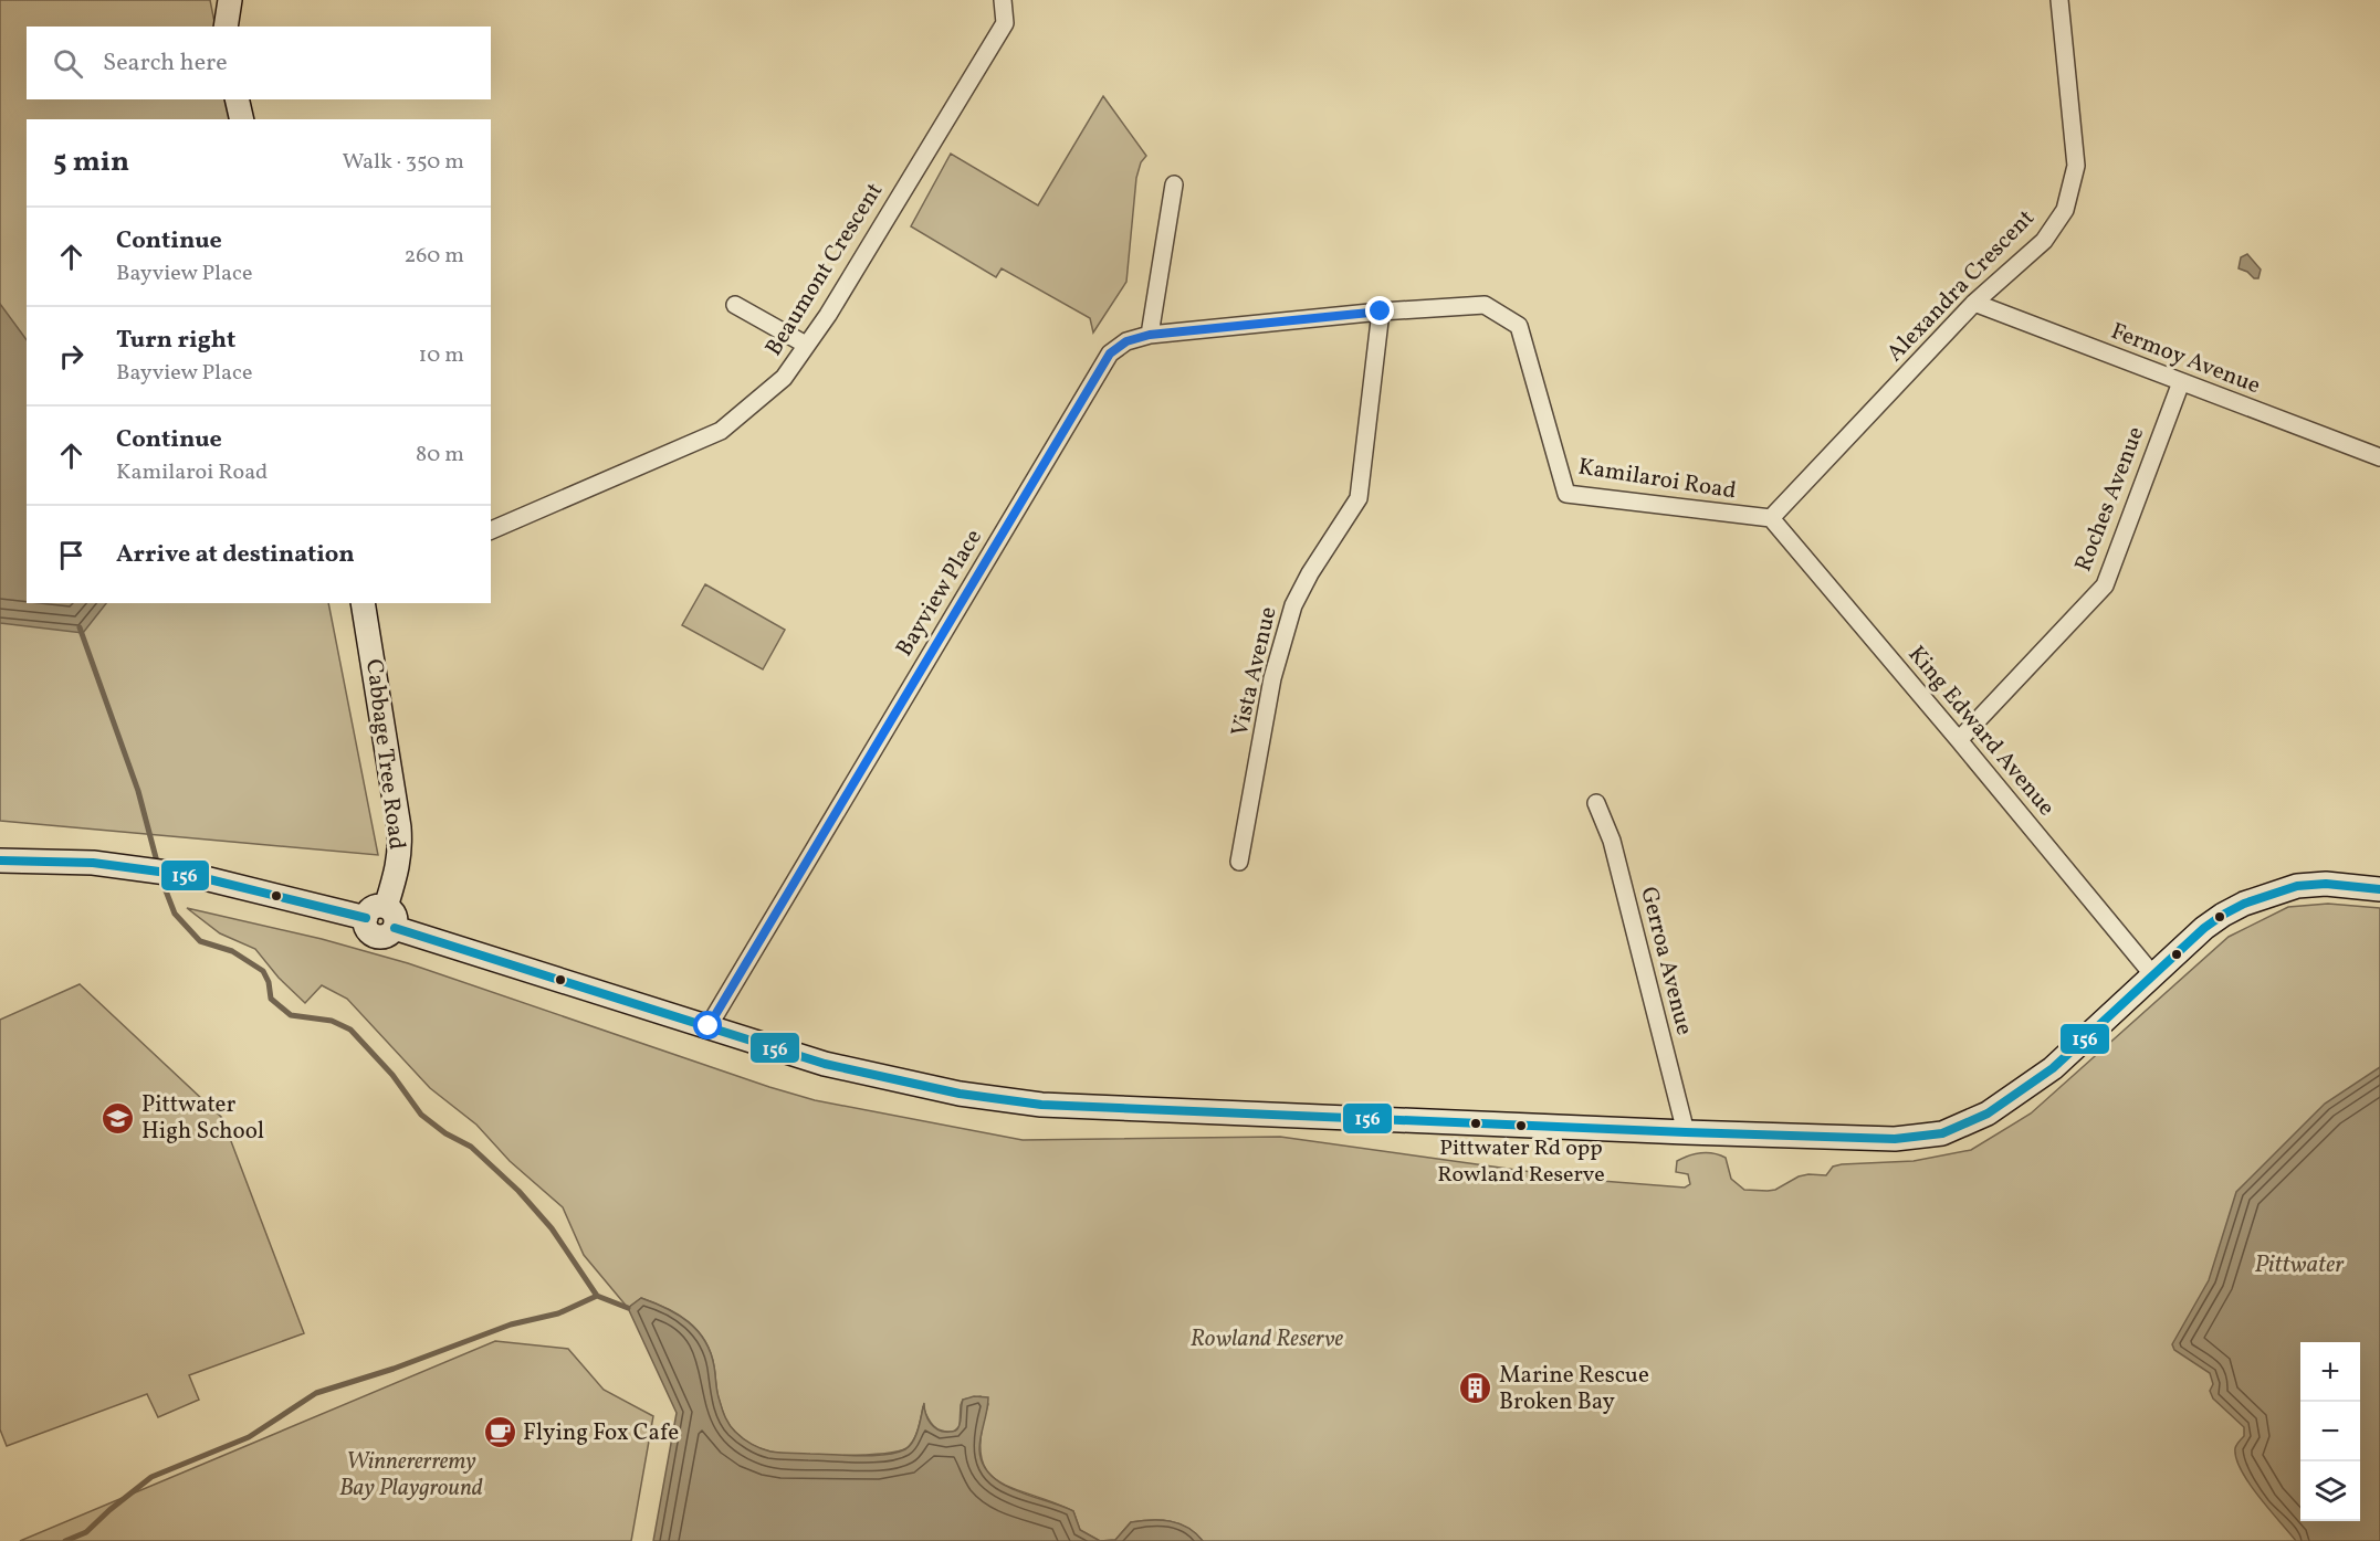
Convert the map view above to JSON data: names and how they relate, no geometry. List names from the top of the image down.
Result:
{
  "streets": {
    "main road": ["Cabbage Tree Road"],
    "street": [
      "Beaumont Crescent",
      "Alexandra Crescent",
      "Fermoy Avenue",
      "Kamilaroi Road",
      "Roches Avenue",
      "Bayview Place",
      "Vista Avenue",
      "King Edward Avenue",
      "Gerroa Avenue"
    ]
  },
  "crossings": [
    ["Alexandra Crescent", "Fermoy Avenue"],
    ["Alexandra Crescent", "Kamilaroi Road"],
    ["Alexandra Crescent", "King Edward Avenue"],
    ["Fermoy Avenue", "Roches Avenue"],
    ["Kamilaroi Road", "Bayview Place"],
    ["Kamilaroi Road", "Vista Avenue"],
    ["Kamilaroi Road", "King Edward Avenue"],
    ["Roches Avenue", "King Edward Avenue"]
  ],
  "water": ["Pittwater"],
  "parks": ["Rowland Reserve", "Winnererremy Bay Playground"],
  "places": {
    "school or university": ["Pittwater High School"],
    "other": ["Pittwater Rd opp Rowland Reserve"],
    "building": ["Marine Rescue Broken Bay"],
    "cafe": ["Flying Fox Cafe"]
  },
  "lines": ["transit line 156"],
  "page": {
    "search": "Search here",
    "heading": ["5 min", "Walk · 350 m"],
    "list": [
      ["Continue", "Bayview Place", "260 m"],
      ["Turn right", "Bayview Place", "10 m"],
      ["Continue", "Kamilaroi Road", "80 m"],
      "Arrive at destination"
    ],
    "map_buttons": ["+", "−"]
  }
}
